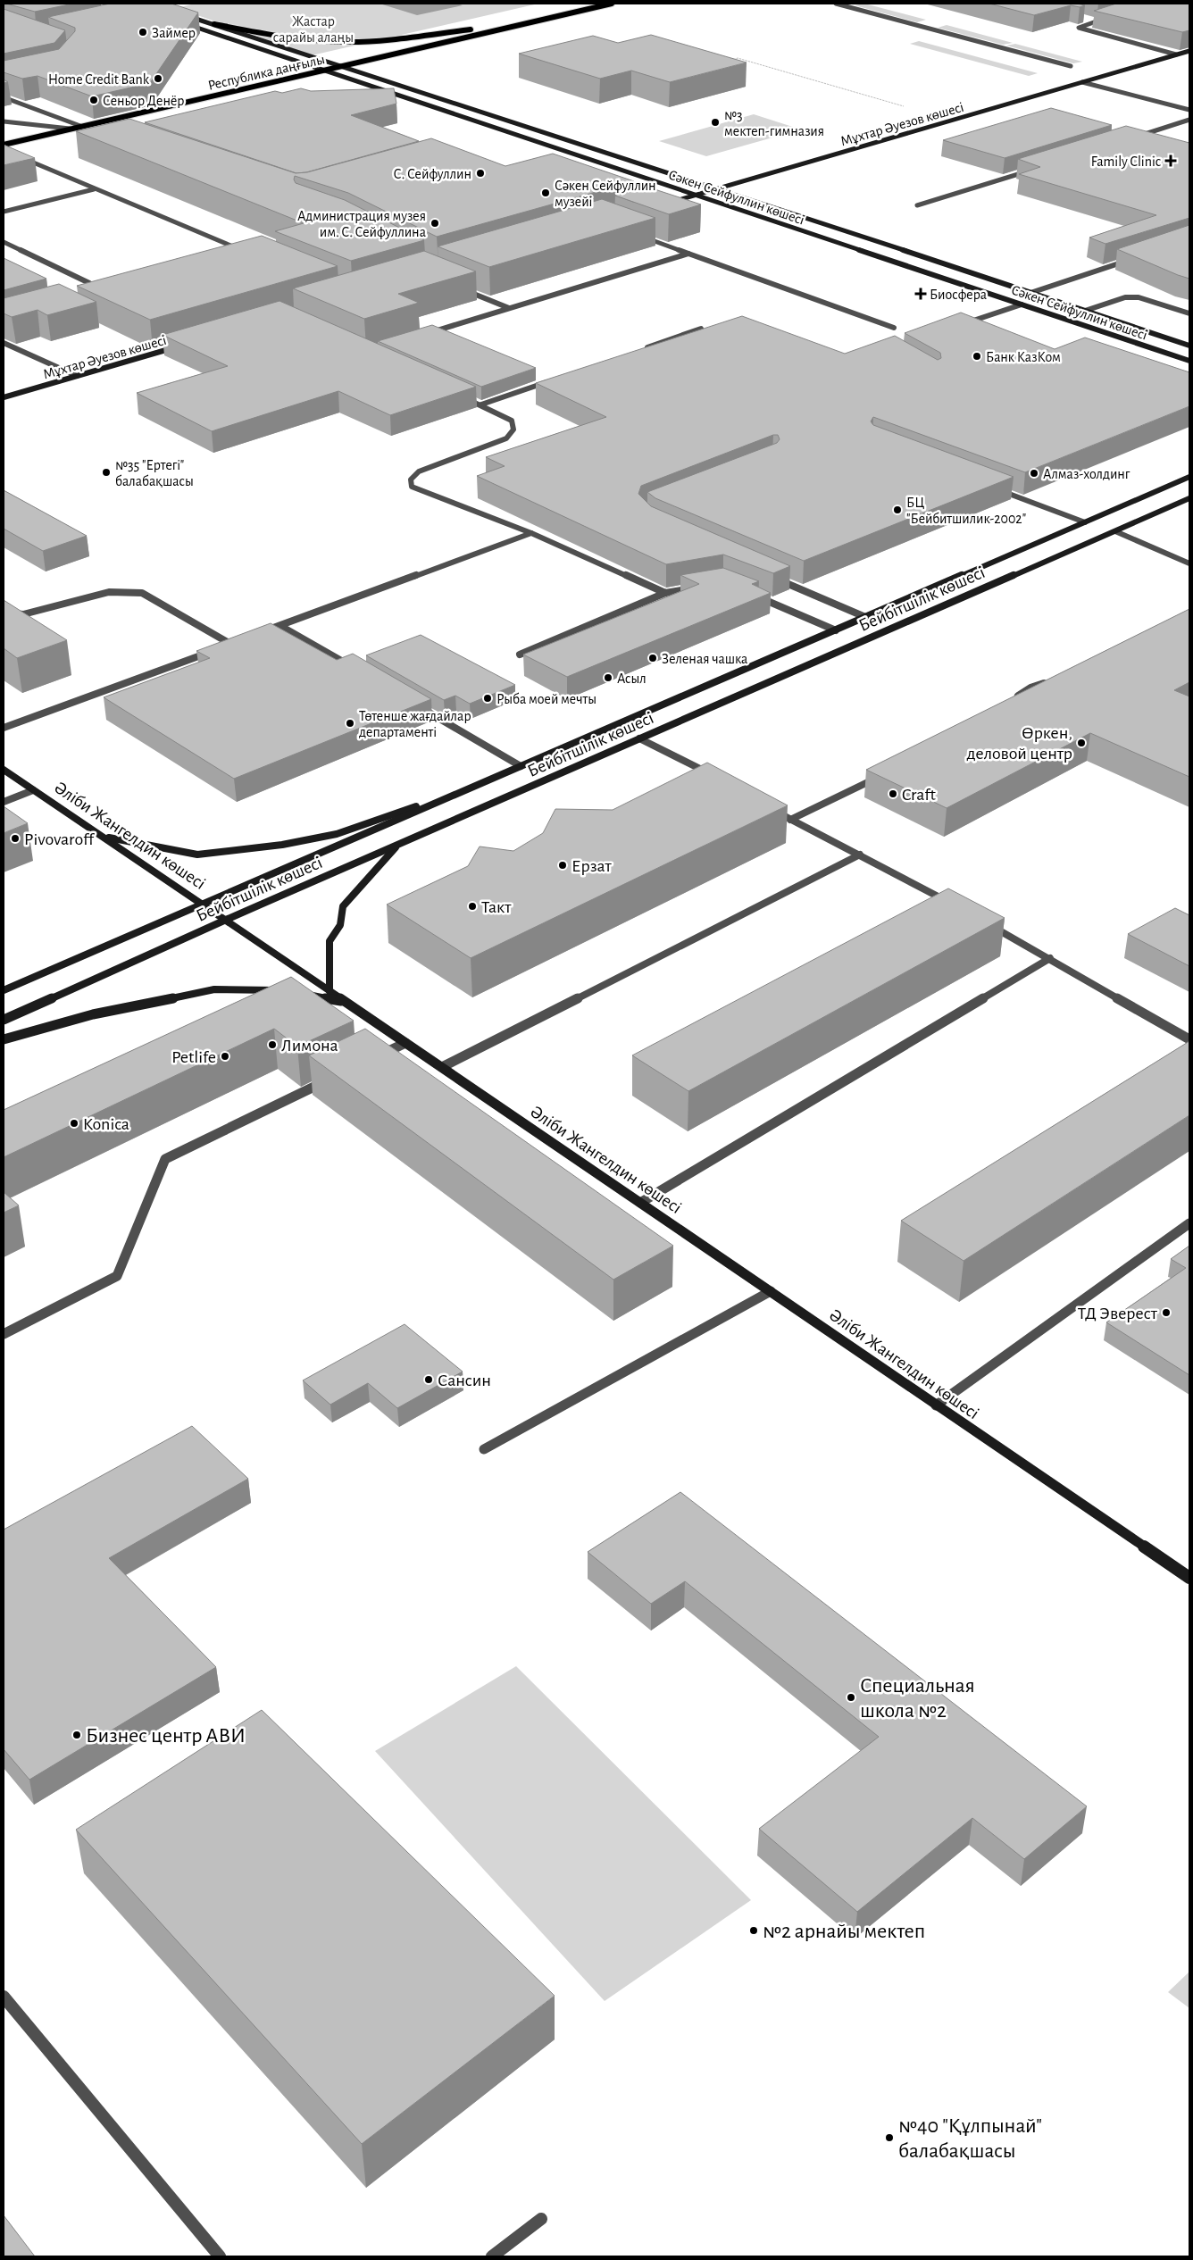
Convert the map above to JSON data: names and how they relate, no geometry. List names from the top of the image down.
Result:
{
  "streets": {
    "main road": [
      "Республика даңғылы",
      "Мұхтар Әуезов көшесі",
      "Сәкен Сейфуллин көшесі",
      "Бейбітшілік көшесі",
      "Әліби Жангелдин көшесі"
    ]
  },
  "crossings": [
    ["Республика даңғылы", "Сәкен Сейфуллин көшесі"],
    ["Мұхтар Әуезов көшесі", "Сәкен Сейфуллин көшесі"],
    ["Бейбітшілік көшесі", "Әліби Жангелдин көшесі"]
  ],
  "parks": ["Жастар сарайы алаңы"],
  "places": {
    "other": [
      "Займер",
      "Home Credit Bank",
      "Сеньор Денёр",
      "№3 мектеп-гимназия",
      "С. Сейфуллин",
      "Сәкен Сейфуллин музейі",
      "Администрация музея им. С. Сейфуллина",
      "Банк КазКом",
      "№35 \"Ертегі\" балабақшасы",
      "Алмаз-холдинг",
      "БЦ \"Бейбитшилик-2002\"",
      "Зеленая чашка",
      "Асыл",
      "Рыба моей мечты",
      "Төтенше жағдайлар департаменті",
      "Өркен, деловой центр",
      "Craft",
      "Pivovaroff",
      "Ерзат",
      "Такт",
      "Лимона",
      "Petlife",
      "Konica",
      "ТД Эверест",
      "Сансин",
      "Специальная школа №2",
      "Бизнес центр АВИ",
      "№2 арнайы мектеп",
      "№40 \"Құлпынай\" балабақшасы"
    ],
    "health": ["Family Clinic", "Биосфера"]
  }
}
